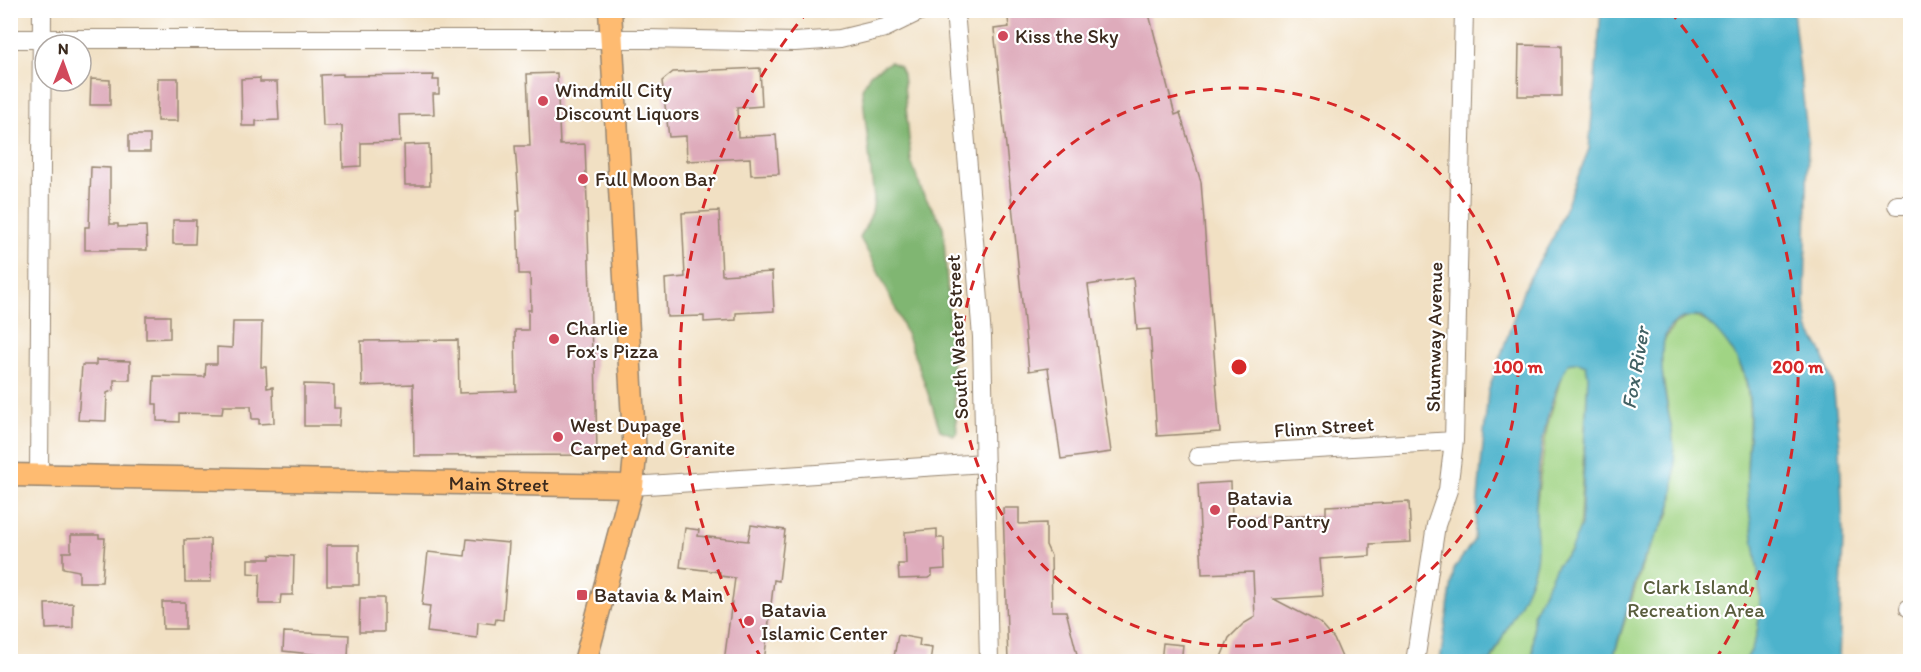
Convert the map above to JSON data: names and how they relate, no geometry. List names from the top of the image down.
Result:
{
  "streets": {
    "main road": ["Main Street"],
    "street": ["South Water Street", "Shumway Avenue", "Flinn Street"]
  },
  "crossings": [
    ["South Water Street", "Main Street"],
    ["Shumway Avenue", "Flinn Street"]
  ],
  "water": ["Fox River"],
  "parks": ["Clark Island Recreation Area"],
  "places": {
    "other": [
      "Kiss the Sky",
      "Windmill City Discount Liquors",
      "Full Moon Bar",
      "Charlie Fox's Pizza",
      "West Dupage Carpet and Granite",
      "Batavia Food Pantry",
      "Batavia Islamic Center"
    ],
    "transit": ["Batavia & Main"]
  },
  "north": "top",
  "rings": ["100 m", "200 m"]
}
